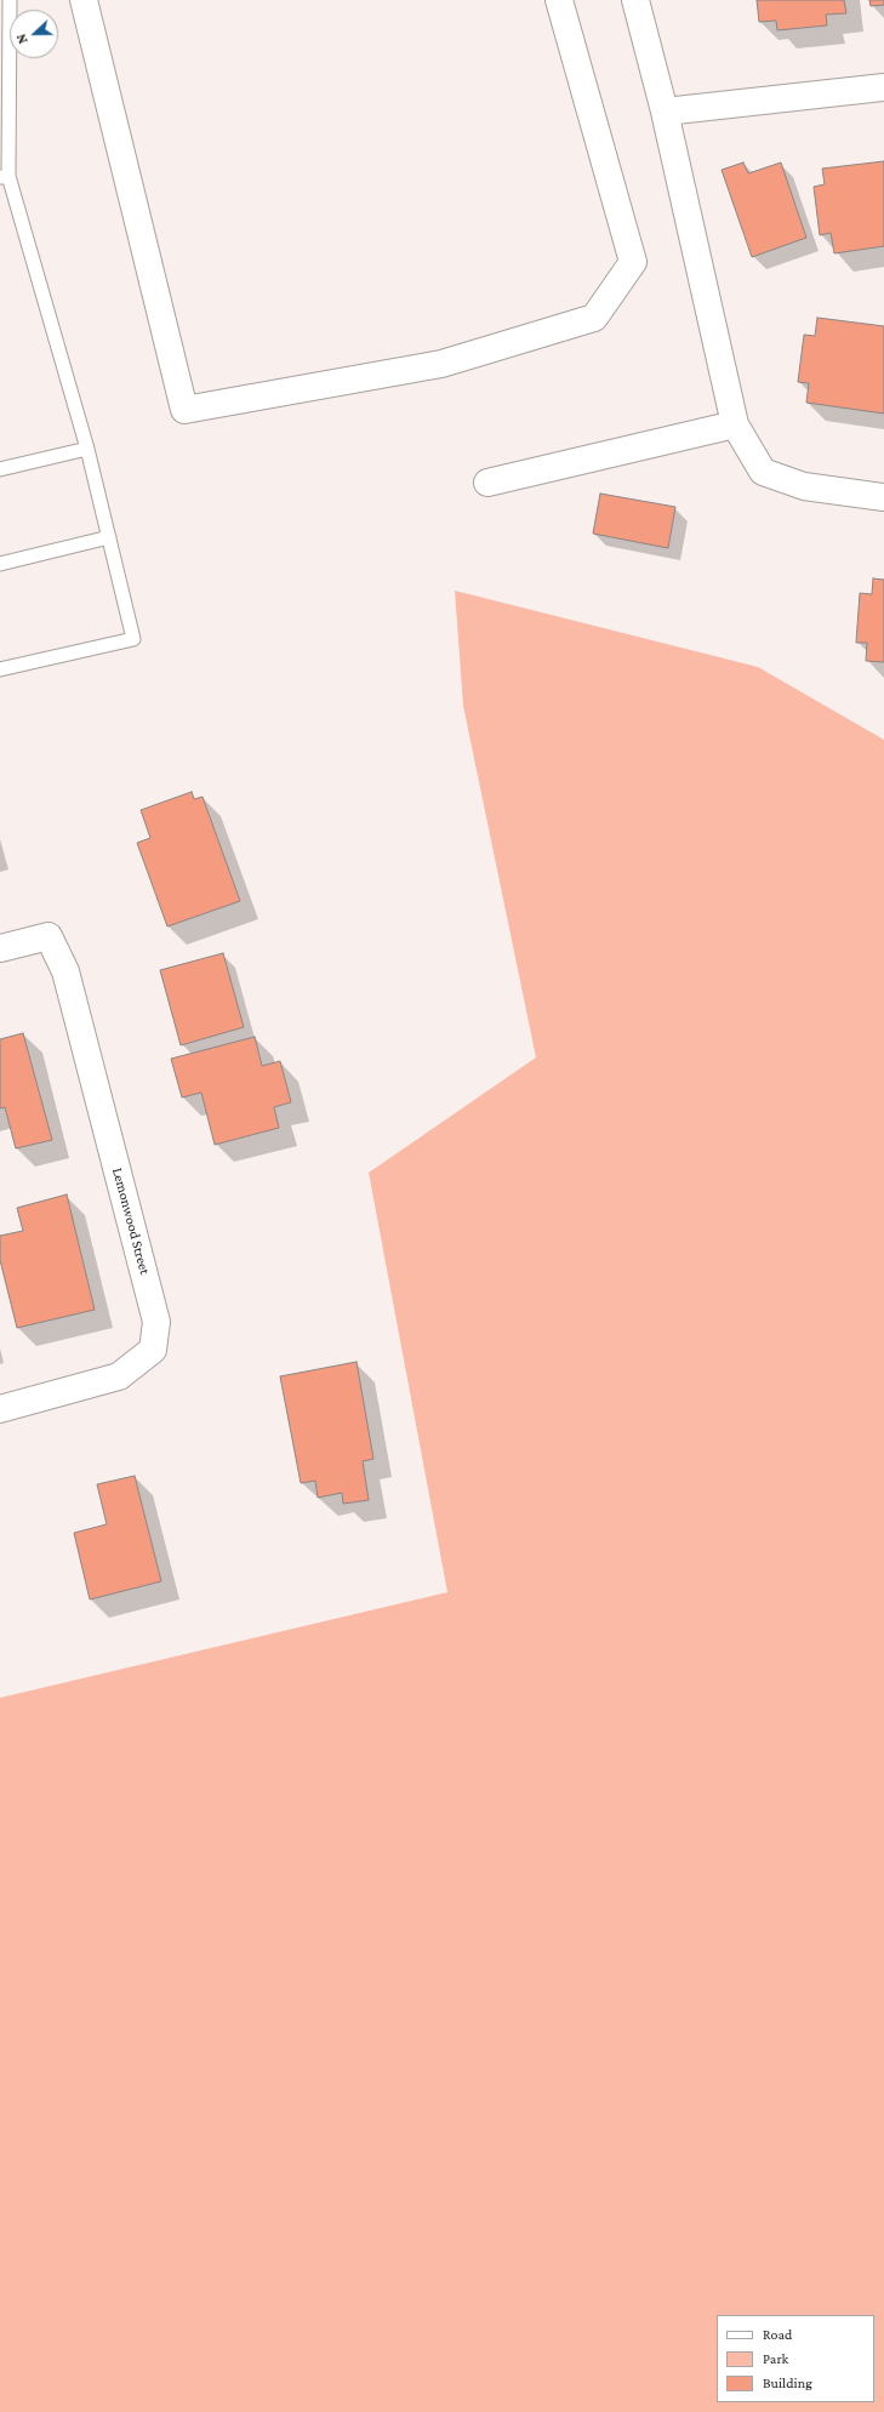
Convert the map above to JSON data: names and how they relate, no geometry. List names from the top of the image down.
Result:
{
  "streets": {
    "street": ["Lemonwood Street"]
  },
  "legend": ["Road", "Park", "Building"],
  "north": "left"
}
